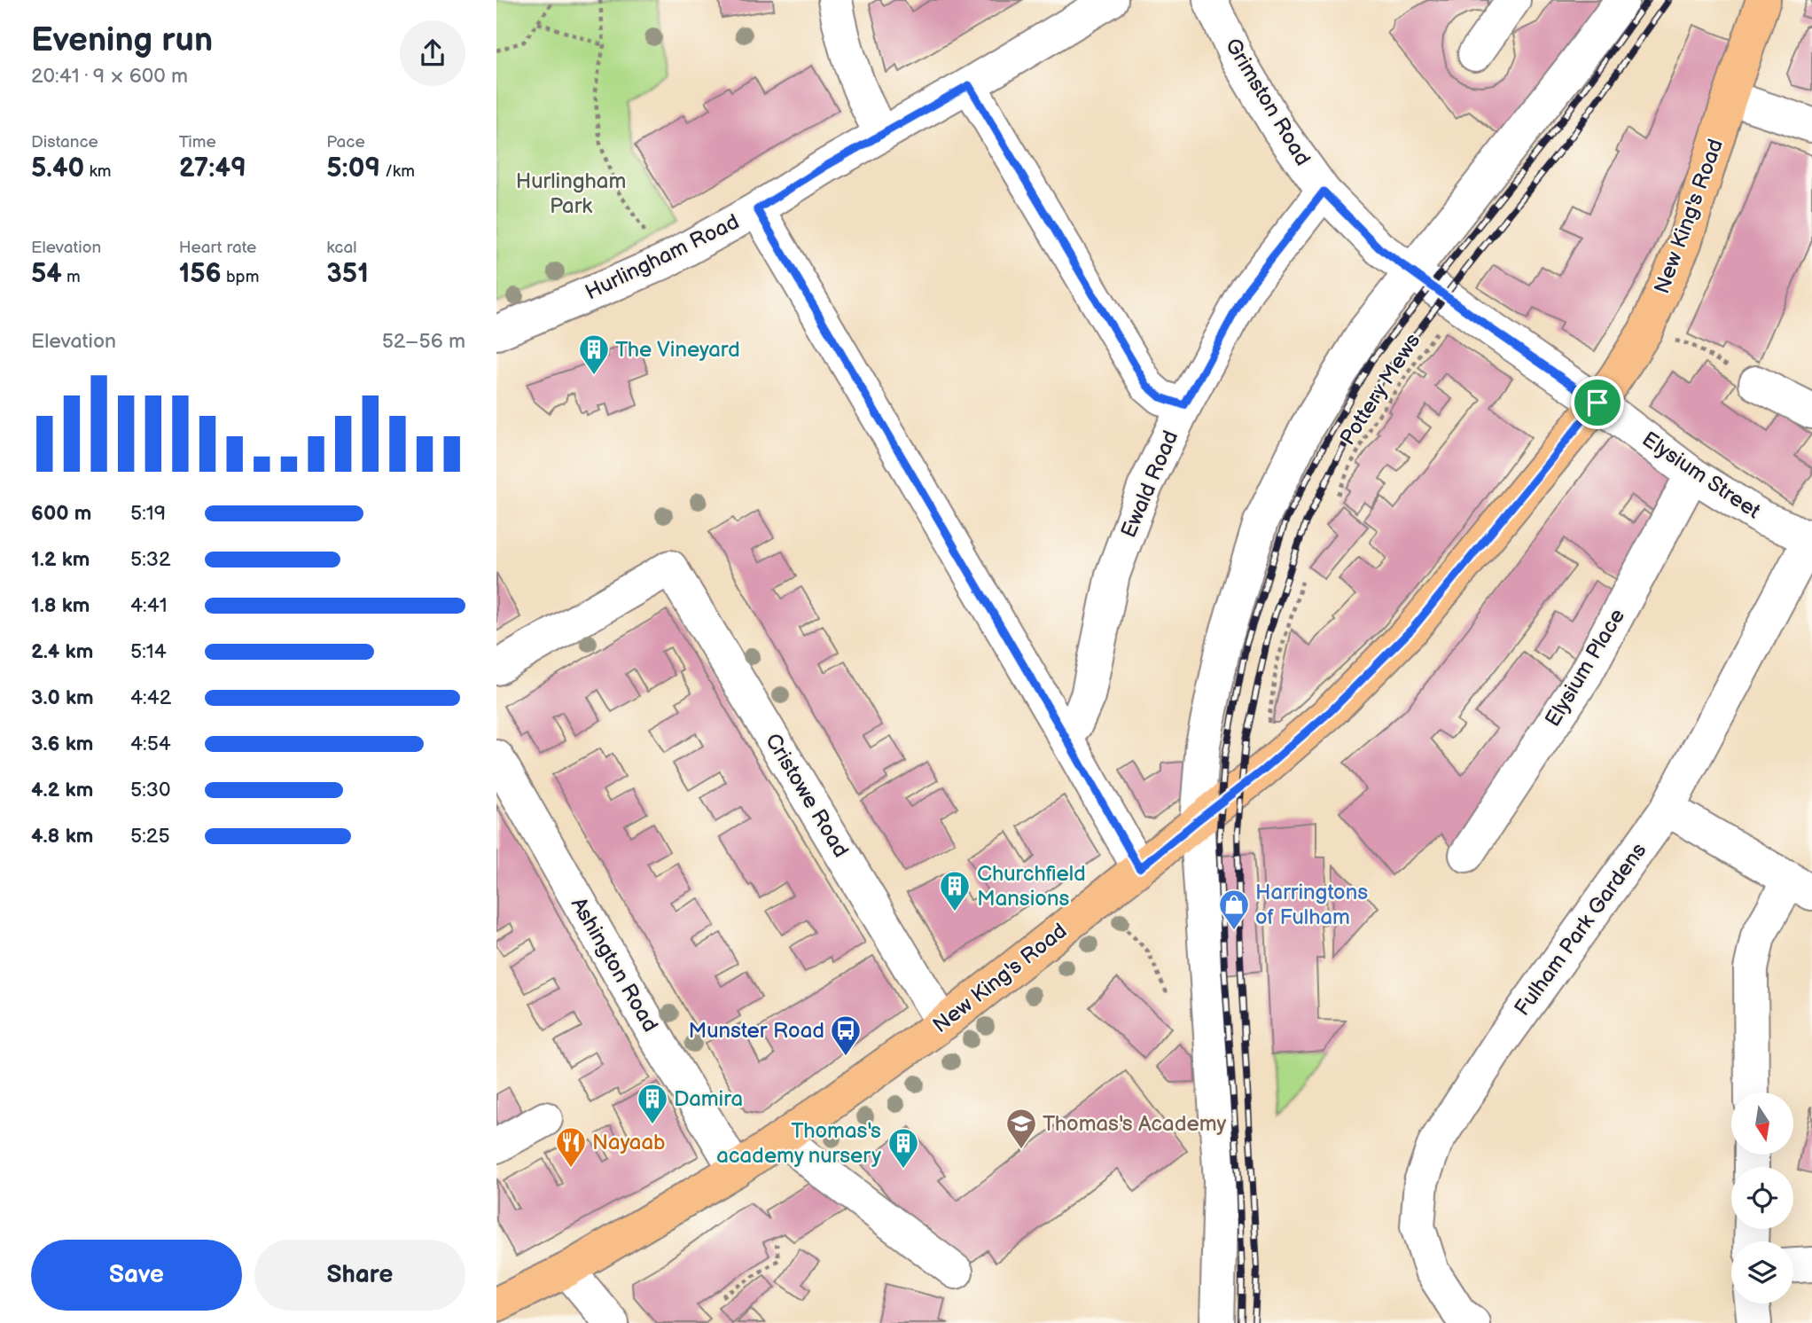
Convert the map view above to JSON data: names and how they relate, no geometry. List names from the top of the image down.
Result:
{
  "streets": {
    "main road": ["New King's Road"],
    "street": [
      "Grimston Road",
      "Hurlingham Road",
      "Elysium Street",
      "Ewald Road",
      "Elysium Place",
      "Cristowe Road",
      "Fulham Park Gardens",
      "Ashington Road"
    ],
    "path": ["Pottery Mews"]
  },
  "crossings": [
    ["Grimston Road", "New King's Road"],
    ["Grimston Road", "Pottery Mews"],
    ["Grimston Road", "Elysium Street"],
    ["Grimston Road", "Ewald Road"],
    ["New King's Road", "Elysium Street"],
    ["New King's Road", "Cristowe Road"],
    ["New King's Road", "Ashington Road"],
    ["Elysium Street", "Elysium Place"],
    ["Elysium Street", "Fulham Park Gardens"]
  ],
  "parks": ["Hurlingham Park"],
  "places": {
    "building": [
      "The Vineyard",
      "Churchfield Mansions",
      "Damira",
      "Thomas's academy nursery"
    ],
    "shop": ["Harringtons of Fulham"],
    "bus stop": ["Munster Road"],
    "school or university": ["Thomas's Academy"],
    "restaurant": ["Nayaab"]
  },
  "north": "bottom",
  "page": {
    "heading": ["Evening run", "20:41 · 9 × 600 m"],
    "stats": [
      ["Distance", "5.40 km"],
      ["Time", "27:49"],
      ["Pace", "5:09 /km"],
      ["Elevation", "54 m"],
      ["Heart rate", "156 bpm"],
      ["kcal", "351"]
    ],
    "chart": ["Elevation", "52–56 m"],
    "list": [
      {
        "name": "600 m",
        "note": "5:19"
      },
      {
        "name": "1.2 km",
        "note": "5:32"
      },
      {
        "name": "1.8 km",
        "note": "4:41"
      },
      {
        "name": "2.4 km",
        "note": "5:14"
      },
      {
        "name": "3.0 km",
        "note": "4:42"
      },
      {
        "name": "3.6 km",
        "note": "4:54"
      },
      {
        "name": "4.2 km",
        "note": "5:30"
      },
      {
        "name": "4.8 km",
        "note": "5:25"
      }
    ],
    "buttons": ["Save", "Share"]
  }
}
